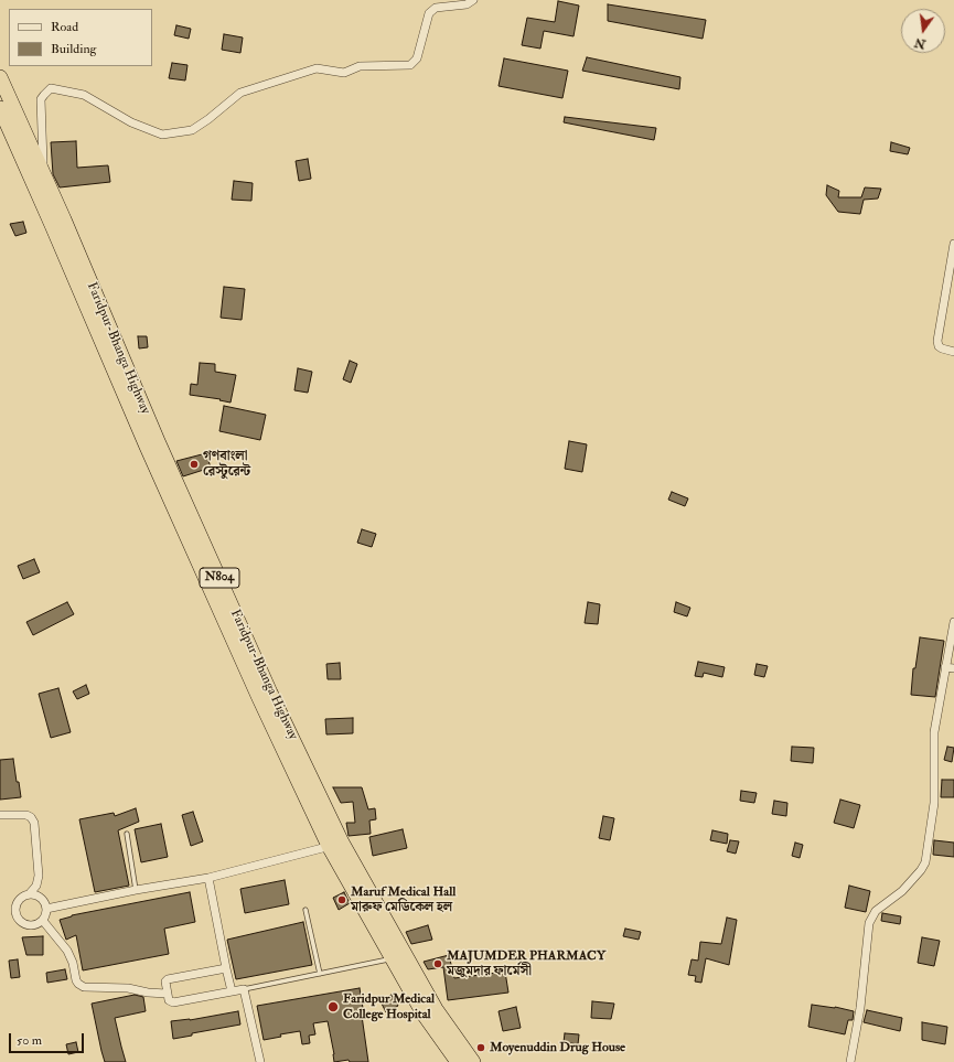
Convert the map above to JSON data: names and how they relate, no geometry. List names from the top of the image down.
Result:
{
  "streets": {
    "highway": ["Faridpur-Bhanga Highway", "N804"]
  },
  "places": [
    "গণবাংলা রেস্টুরেন্ট",
    "Maruf Medical Hall মারুফ মেডিকেল হল",
    "MAJUMDER PHARMACY মজুমদার ফার্মেসী",
    "Faridpur Medical College Hospital",
    "Moyenuddin Drug House"
  ],
  "legend": ["Road", "Building"],
  "scale_bar": "50 m",
  "north": "bottom"
}
